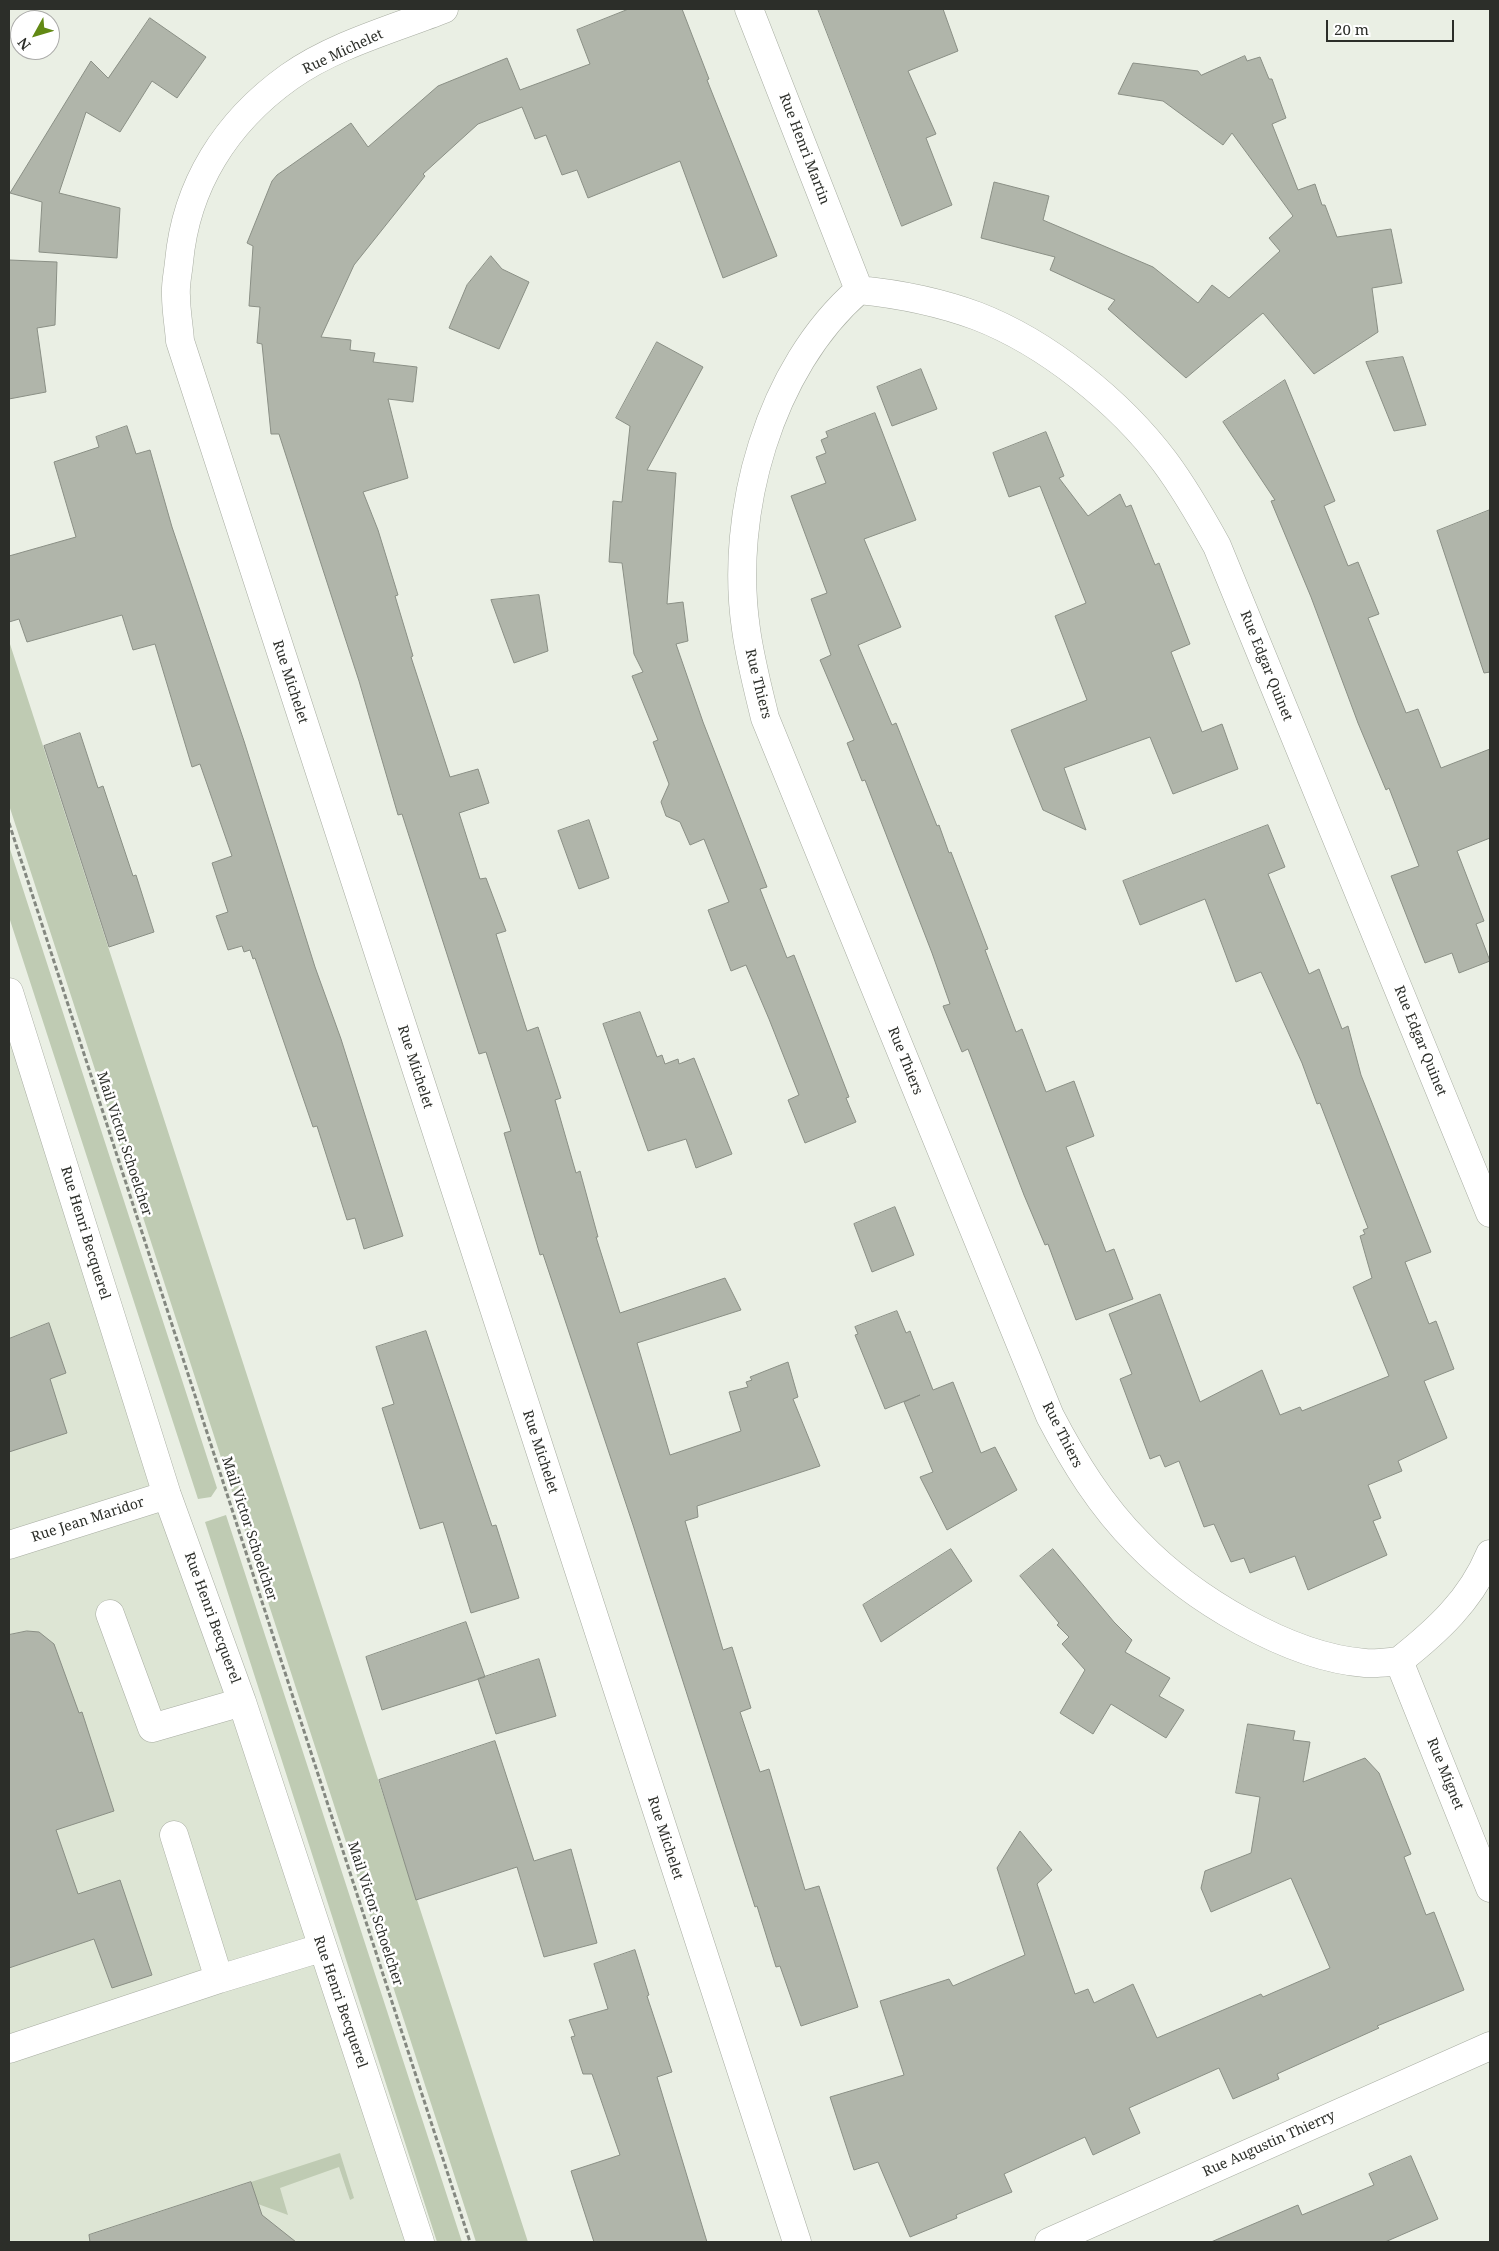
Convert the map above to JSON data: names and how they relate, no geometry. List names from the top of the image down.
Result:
{
  "streets": {
    "street": [
      "Rue Michelet",
      "Rue Henri Martin",
      "Rue Edgar Quinet",
      "Rue Thiers",
      "Rue Henri Becquerel",
      "Rue Jean Maridor",
      "Rue Mignet",
      "Rue Augustin Thierry"
    ],
    "path": ["Mail Victor Schoelcher"]
  },
  "crossings": [
    ["Rue Henri Martin", "Rue Edgar Quinet"],
    ["Rue Henri Martin", "Rue Thiers"],
    ["Rue Edgar Quinet", "Rue Thiers"],
    ["Rue Thiers", "Rue Mignet"],
    ["Rue Henri Becquerel", "Rue Jean Maridor"]
  ],
  "scale_bar": "20 m",
  "north": "bottom left"
}
